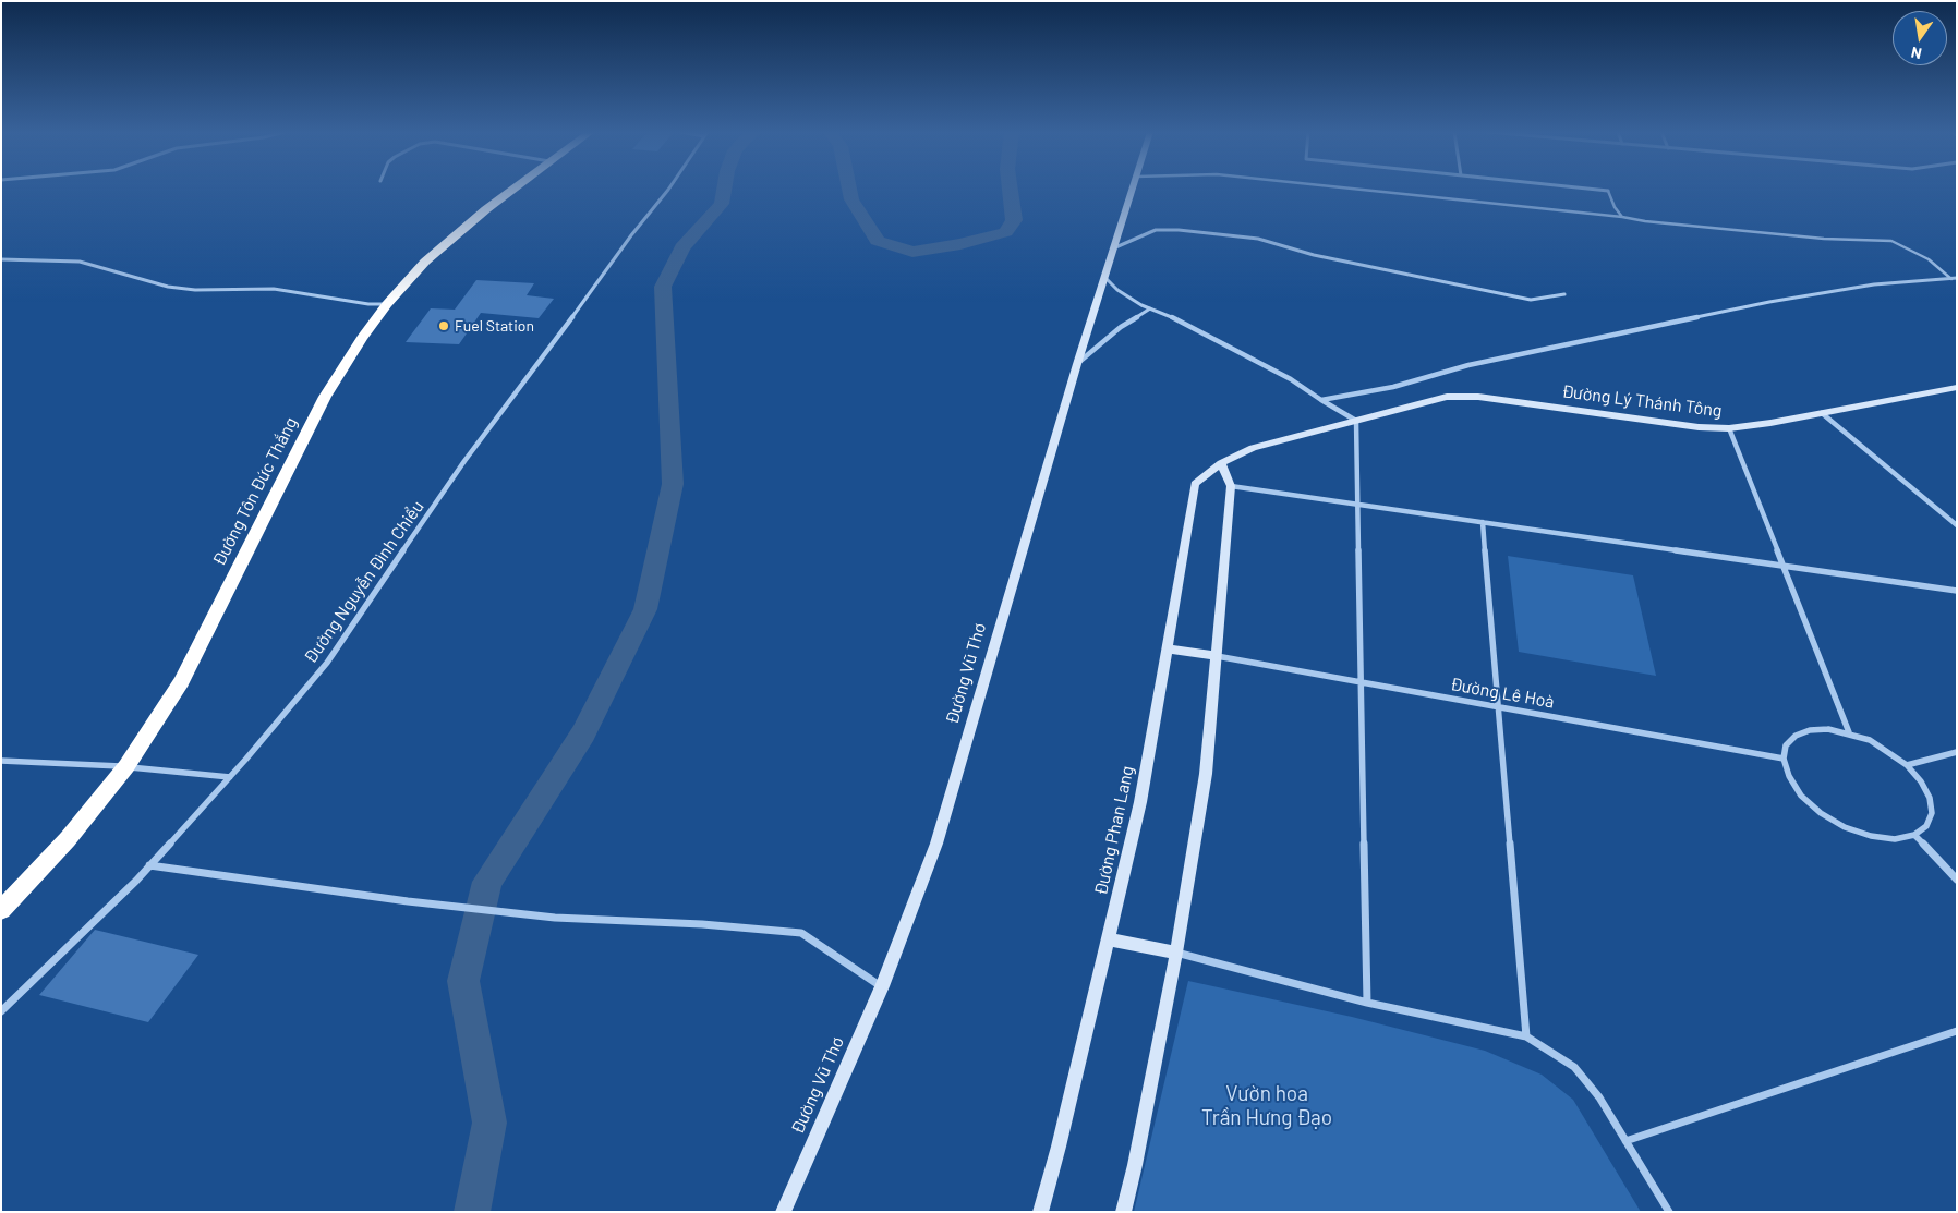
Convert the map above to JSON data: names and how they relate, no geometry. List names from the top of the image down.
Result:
{
  "streets": {
    "highway": ["Đường Tôn Đức Thắng"],
    "street": [
      "Đường Lý Thánh Tông",
      "Đường Nguyễn Đình Chiểu",
      "Đường Vũ Thơ",
      "Đường Lê Hoà",
      "Đường Phan Lang"
    ]
  },
  "crossings": [
    ["Đường Lý Thánh Tông", "Đường Phan Lang"]
  ],
  "parks": ["Vườn hoa Trần Hưng Đạo"],
  "places": ["Fuel Station"],
  "north": "bottom"
}
